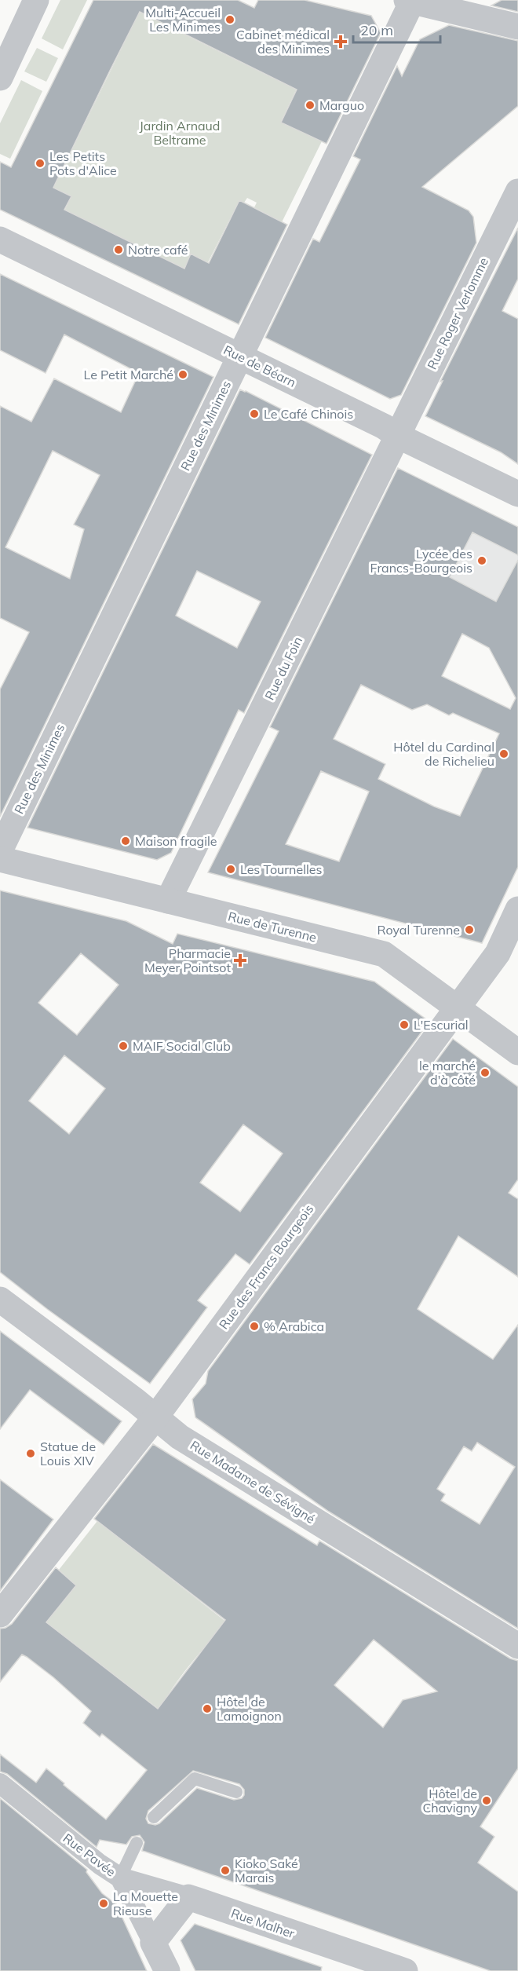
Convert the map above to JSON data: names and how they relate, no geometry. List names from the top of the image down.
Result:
{
  "streets": {
    "street": [
      "Rue Roger Verlomme",
      "Rue de Béarn",
      "Rue des Minimes",
      "Rue du Foin",
      "Rue de Turenne",
      "Rue des Francs Bourgeois",
      "Rue Madame de Sévigné",
      "Rue Pavée",
      "Rue Malher"
    ]
  },
  "crossings": [
    ["Rue Roger Verlomme", "Rue de Béarn"],
    ["Rue Roger Verlomme", "Rue du Foin"],
    ["Rue de Béarn", "Rue des Minimes"],
    ["Rue de Béarn", "Rue du Foin"],
    ["Rue du Foin", "Rue de Turenne"],
    ["Rue de Turenne", "Rue des Francs Bourgeois"],
    ["Rue des Francs Bourgeois", "Rue Madame de Sévigné"],
    ["Rue Pavée", "Rue Malher"]
  ],
  "parks": ["Jardin Arnaud Beltrame"],
  "places": {
    "other": [
      "Multi-Accueil Les Minimes",
      "Marguo",
      "Les Petits Pots d'Alice",
      "Notre café",
      "Le Petit Marché",
      "Le Café Chinois",
      "Lycée des Francs-Bourgeois",
      "Hôtel du Cardinal de Richelieu",
      "Maison fragile",
      "Les Tournelles",
      "Royal Turenne",
      "L'Escurial",
      "MAIF Social Club",
      "le marché d'à côté",
      "% Arabica",
      "Statue de Louis XIV",
      "Hôtel de Lamoignon",
      "Hôtel de Chavigny",
      "Kioko Saké Marais",
      "La Mouette Rieuse"
    ],
    "health": ["Cabinet médical des Minimes", "Pharmacie Meyer Pointsot"]
  },
  "scale_bar": "20 m"
}
